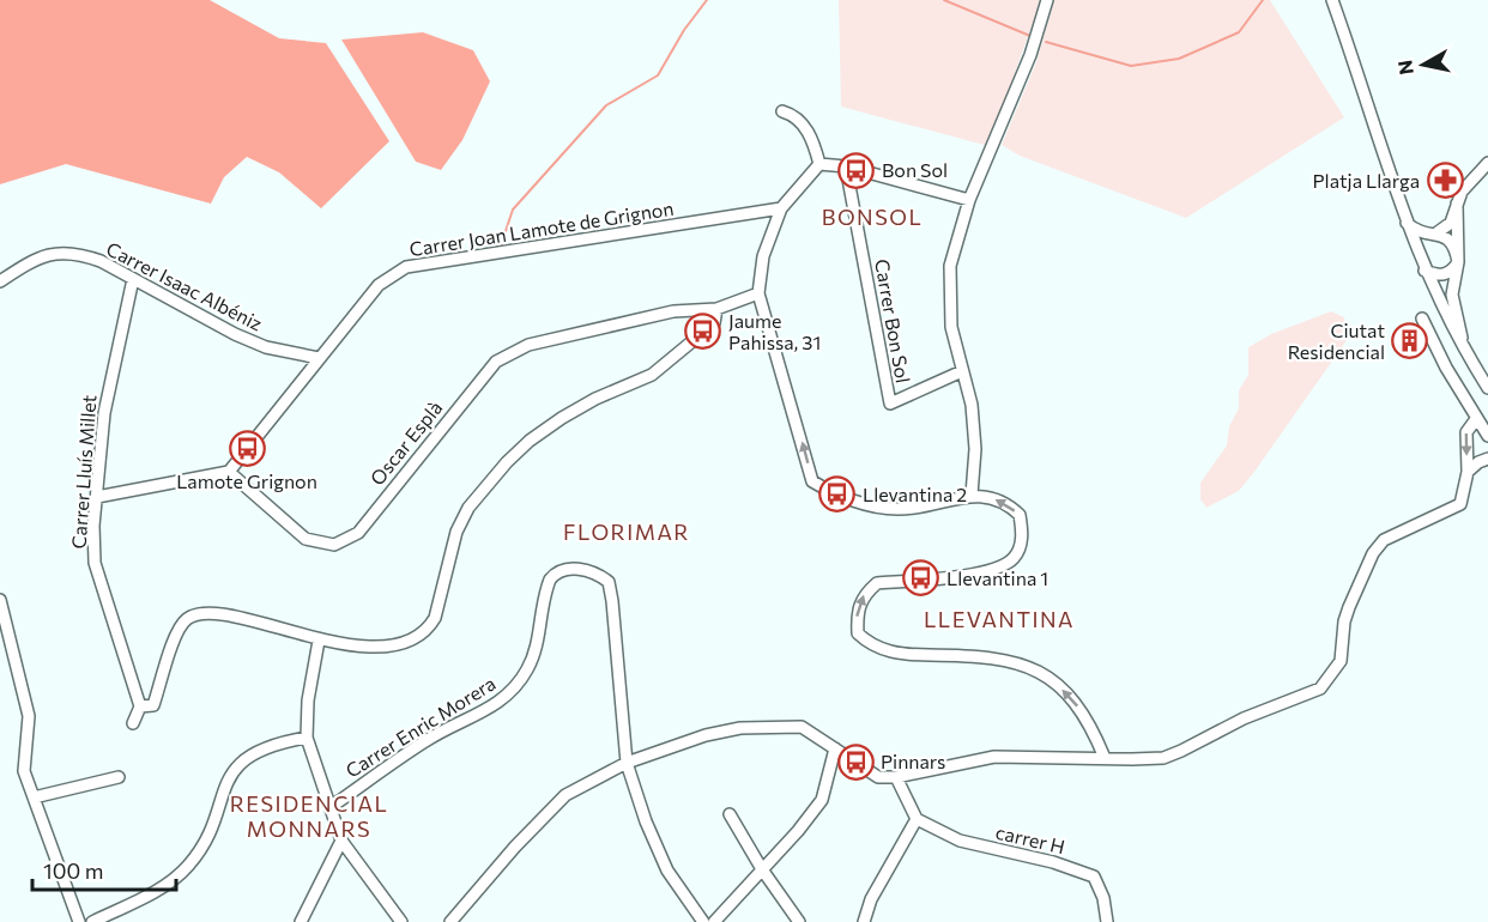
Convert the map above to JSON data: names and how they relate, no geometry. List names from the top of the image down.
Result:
{
  "streets": {
    "street": [
      "Carrer Joan Lamote de Grignon",
      "Carrer Isaac Albéniz",
      "Carrer Bon Sol",
      "Oscar Esplà",
      "Carrer Lluís Millet",
      "Carrer Enric Morera",
      "carrer H"
    ]
  },
  "crossings": [
    ["Carrer Joan Lamote de Grignon", "Carrer Isaac Albéniz"],
    ["Carrer Joan Lamote de Grignon", "Oscar Esplà"],
    ["Carrer Isaac Albéniz", "Carrer Lluís Millet"]
  ],
  "districts": [
    "BONSOL",
    "FLORIMAR",
    "LLEVANTINA",
    "RESIDENCIAL MONNARS"
  ],
  "places": {
    "bus stop": [
      "Bon Sol",
      "Jaume Pahissa, 31",
      "Lamote Grignon",
      "Llevantina 2",
      "Llevantina 1",
      "Pinnars"
    ],
    "pharmacy": ["Platja Llarga"],
    "building": ["Ciutat Residencial"]
  },
  "scale_bar": "100 m",
  "north": "left"
}
